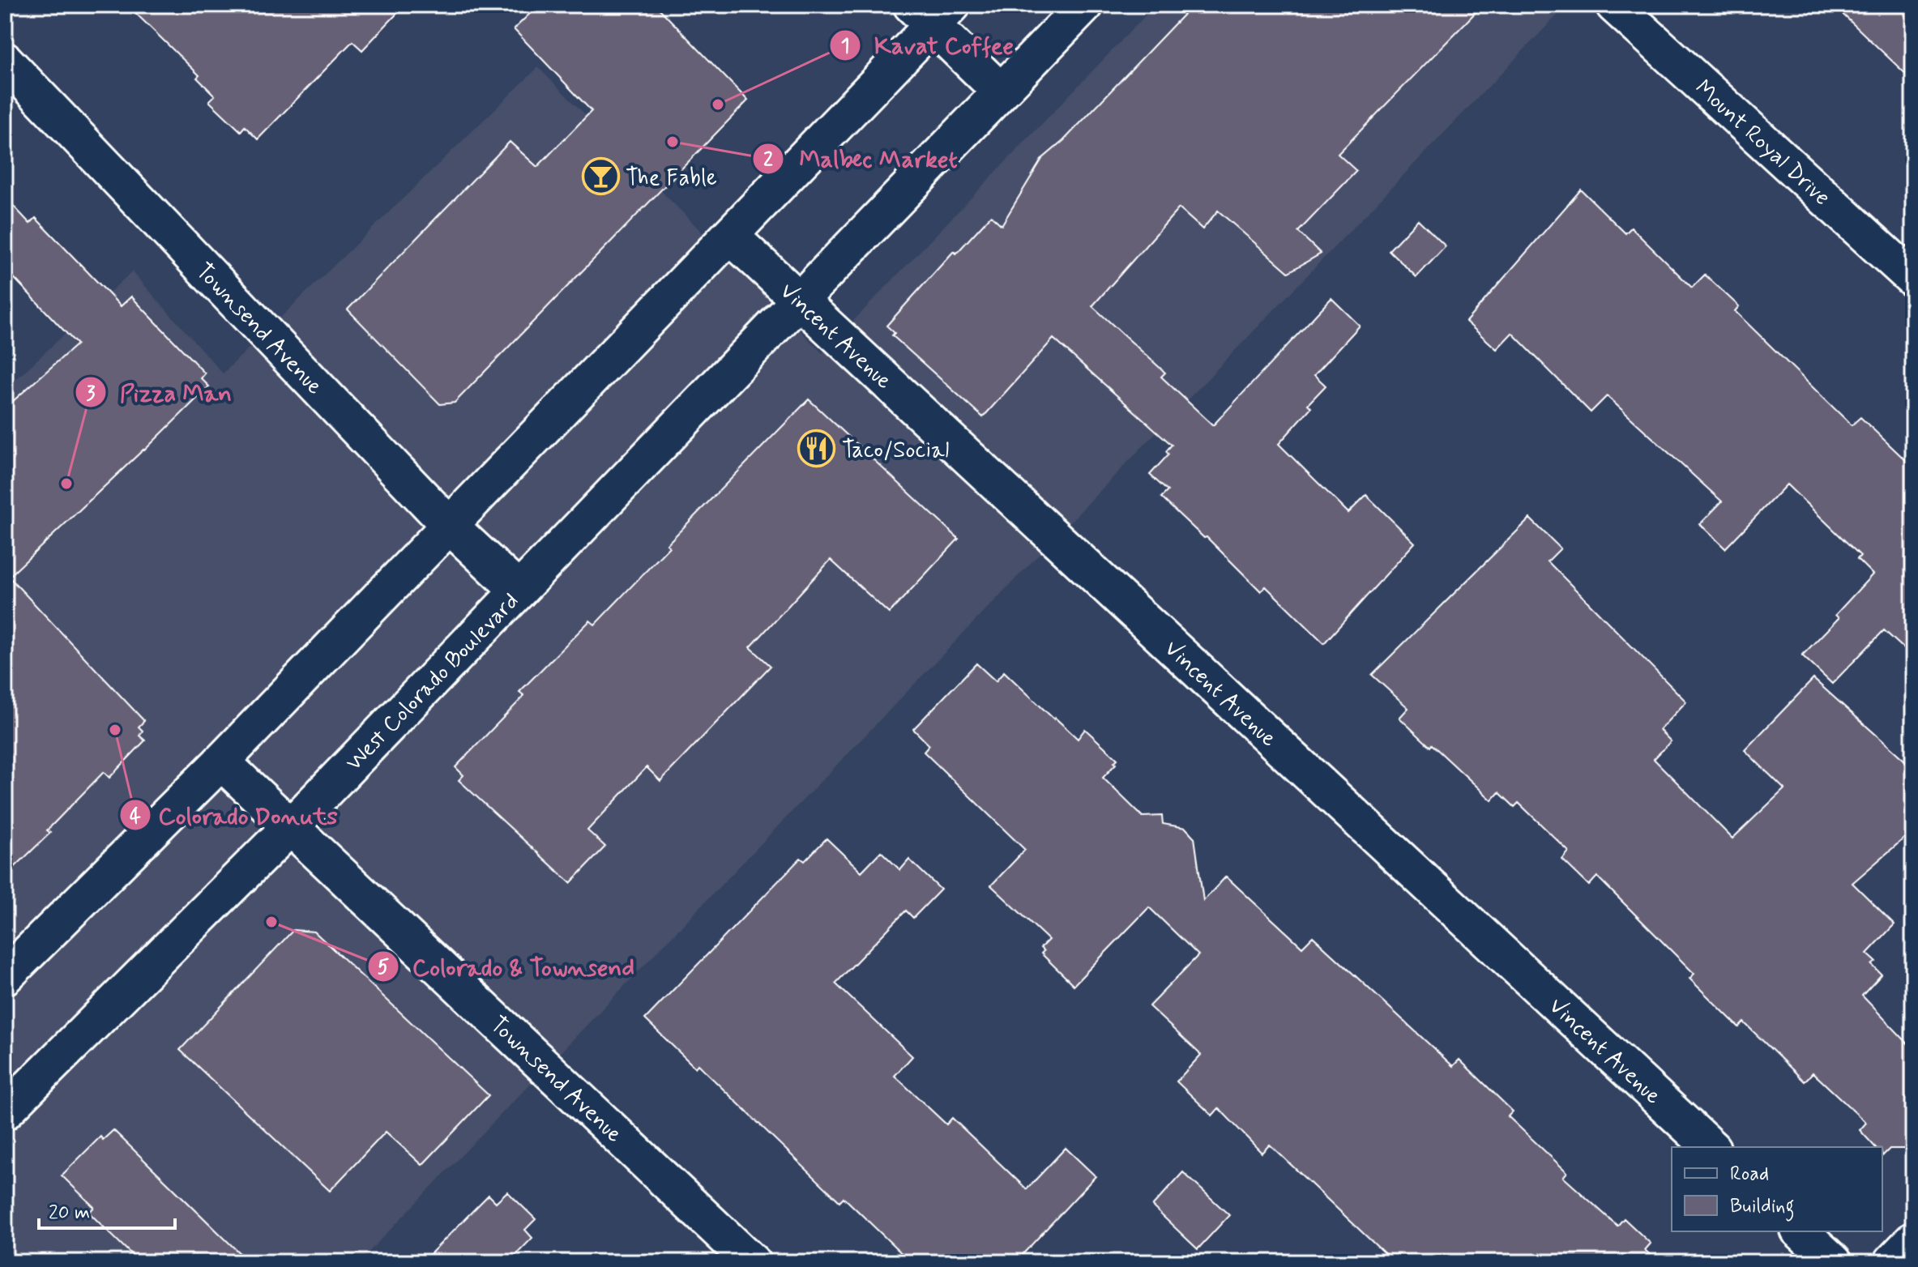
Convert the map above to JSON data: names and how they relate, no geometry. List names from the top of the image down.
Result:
{
  "streets": {
    "street": [
      "Mount Royal Drive",
      "Townsend Avenue",
      "Vincent Avenue",
      "West Colorado Boulevard"
    ]
  },
  "crossings": [
    ["Townsend Avenue", "West Colorado Boulevard"],
    ["Vincent Avenue", "West Colorado Boulevard"]
  ],
  "places": {
    "other": [
      "Kavat Coffee",
      "Malbec Market",
      "Pizza Man",
      "Colorado Donuts",
      "Colorado & Townsend"
    ],
    "bar": ["The Fable"],
    "restaurant": ["Taco/Social"]
  },
  "legend": ["Road", "Building"],
  "scale_bar": "20 m"
}
